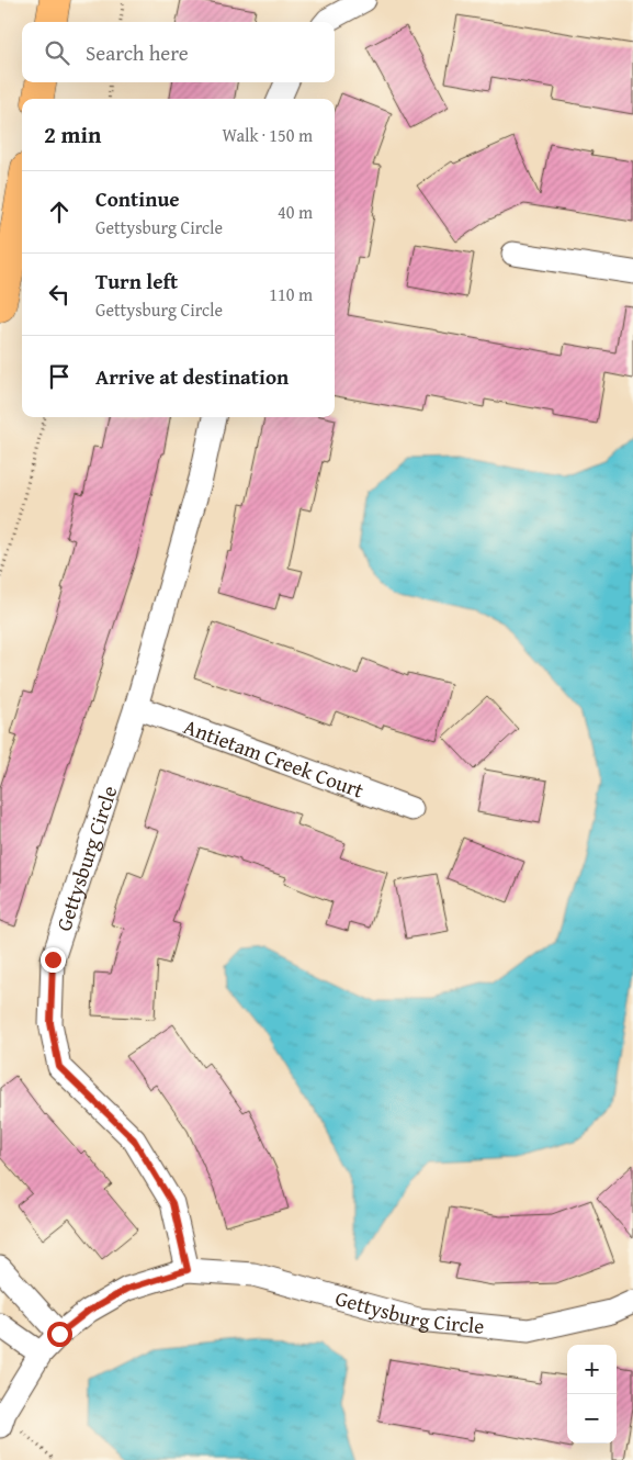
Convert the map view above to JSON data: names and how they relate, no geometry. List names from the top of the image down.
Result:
{
  "streets": {
    "street": ["Antietam Creek Court", "Gettysburg Circle"]
  },
  "crossings": [
    ["Antietam Creek Court", "Gettysburg Circle"]
  ],
  "page": {
    "search": "Search here",
    "heading": ["2 min", "Walk · 150 m"],
    "list": [
      ["Continue", "Gettysburg Circle", "40 m"],
      ["Turn left", "Gettysburg Circle", "110 m"],
      "Arrive at destination"
    ],
    "map_buttons": ["+", "−"]
  }
}
